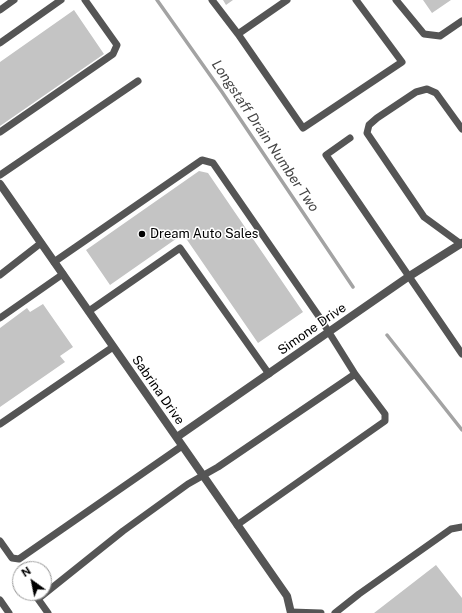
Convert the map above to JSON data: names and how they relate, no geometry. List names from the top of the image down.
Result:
{
  "streets": {
    "street": ["Simone Drive", "Sabrina Drive"]
  },
  "crossings": [
    ["Simone Drive", "Sabrina Drive"]
  ],
  "water": ["Longstaff Drain Number Two"],
  "places": ["Dream Auto Sales"],
  "north": "top left"
}
